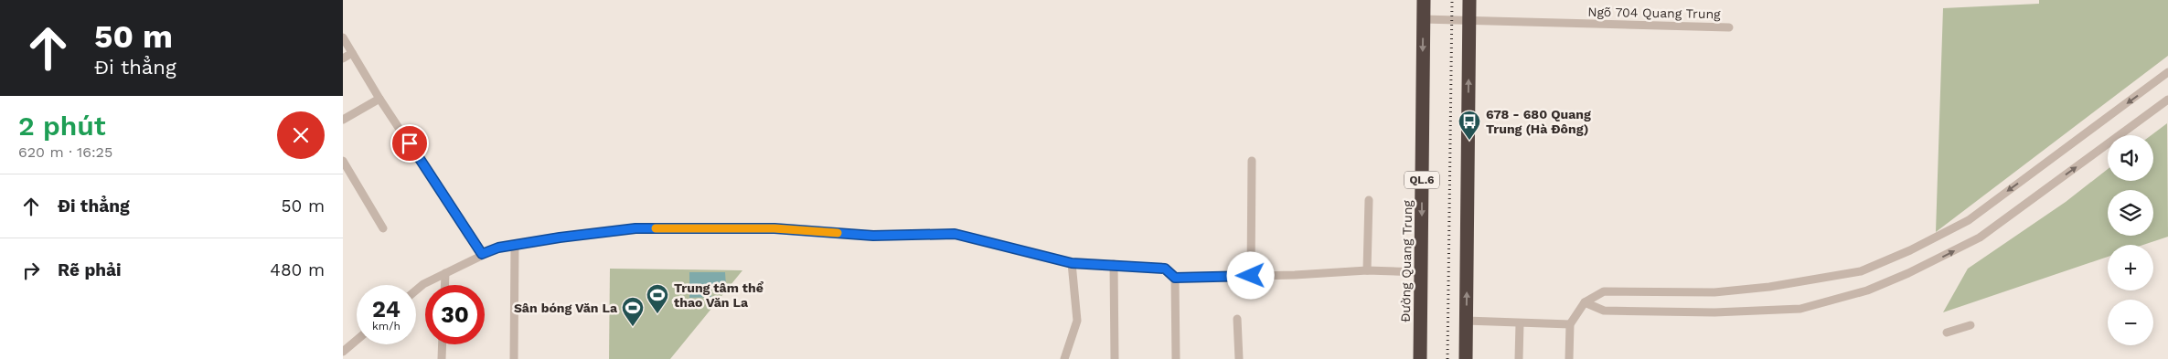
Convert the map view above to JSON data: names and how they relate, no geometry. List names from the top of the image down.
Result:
{
  "streets": {
    "highway": ["QL.6", "Đường Quang Trung"],
    "street": ["Ngõ 704 Quang Trung"]
  },
  "crossings": [
    ["Ngõ 704 Quang Trung", "Đường Quang Trung"]
  ],
  "places": {
    "bus stop": ["678 - 680 Quang Trung (Hà Đông)"],
    "sports": ["Trung tâm thể thao Văn La", "Sân bóng Văn La"]
  },
  "page": {
    "turn": ["50 m", "Đi thẳng"],
    "heading": ["2 phút", "620 m · 16:25"],
    "map_buttons": ["+", "−"],
    "list": [
      {
        "name": "Đi thẳng",
        "value": "50 m"
      },
      {
        "name": "Rẽ phải",
        "value": "480 m"
      }
    ],
    "speed": "24 km/h",
    "limit": "30"
  }
}
